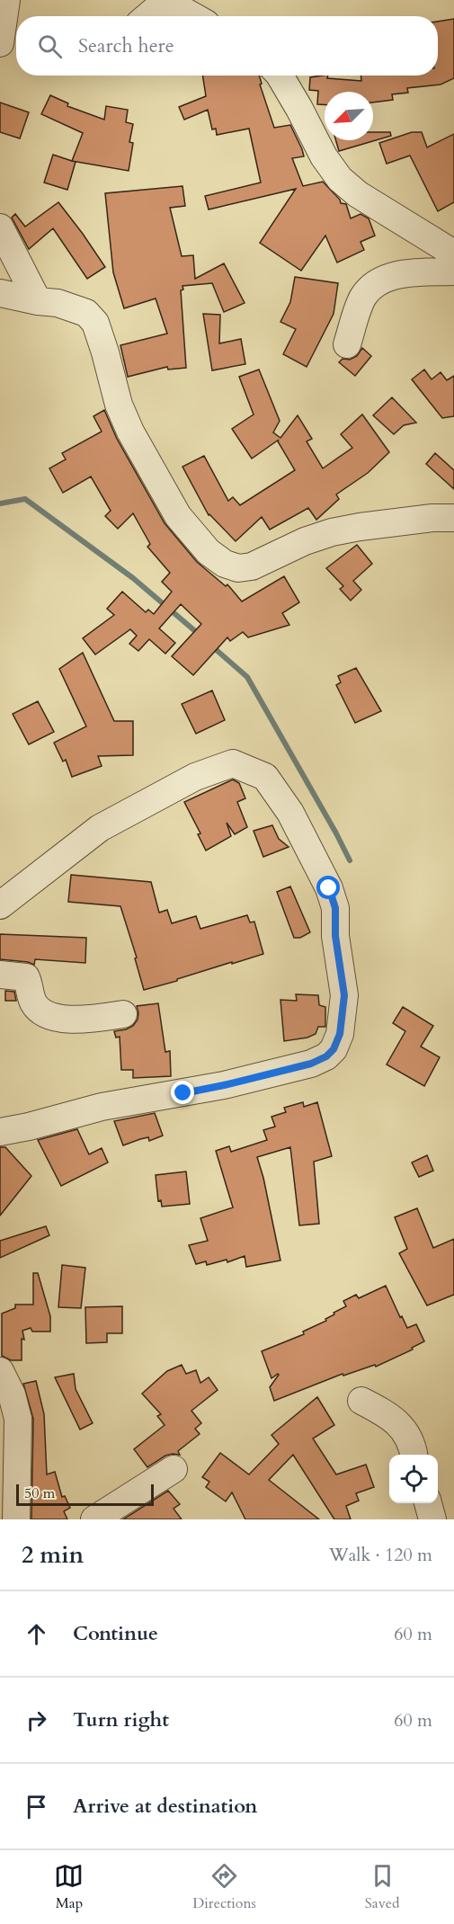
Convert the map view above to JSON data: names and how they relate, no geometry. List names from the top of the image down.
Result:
{
  "scale_bar": "50 m",
  "north": "bottom left",
  "page": {
    "search": "Search here",
    "scale": "50 m",
    "heading": ["2 min", "Walk · 120 m"],
    "list": [
      ["Continue", "60 m"],
      ["Turn right", "60 m"],
      "Arrive at destination"
    ],
    "nav": ["Map", "Directions", "Saved"]
  }
}
